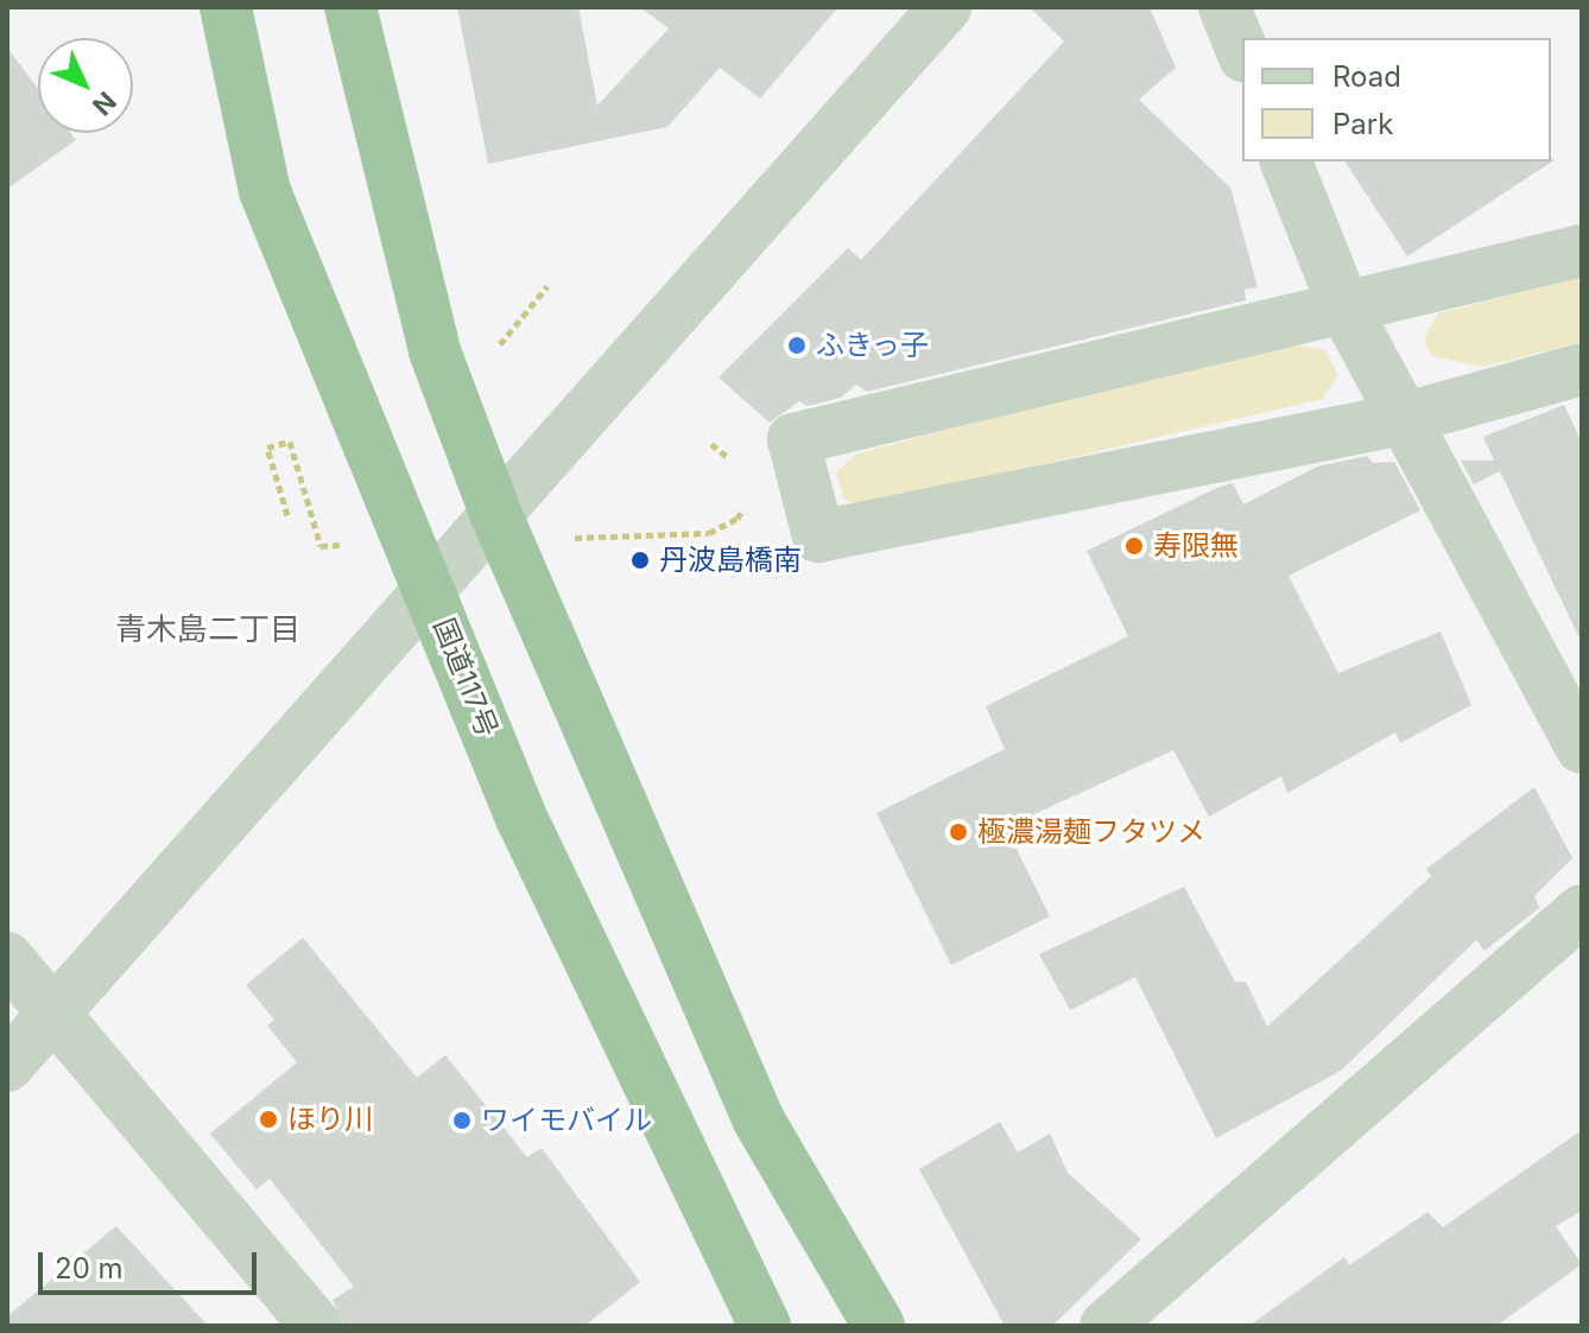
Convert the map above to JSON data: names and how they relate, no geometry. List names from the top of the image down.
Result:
{
  "streets": {
    "highway": ["国道117号"]
  },
  "districts": ["青木島二丁目"],
  "places": [
    "ふきっ子",
    "寿限無",
    "丹波島橋南",
    "極濃湯麺フタツメ",
    "ほり川",
    "ワイモバイル"
  ],
  "legend": ["Road", "Park"],
  "scale_bar": "20 m",
  "north": "bottom right"
}
